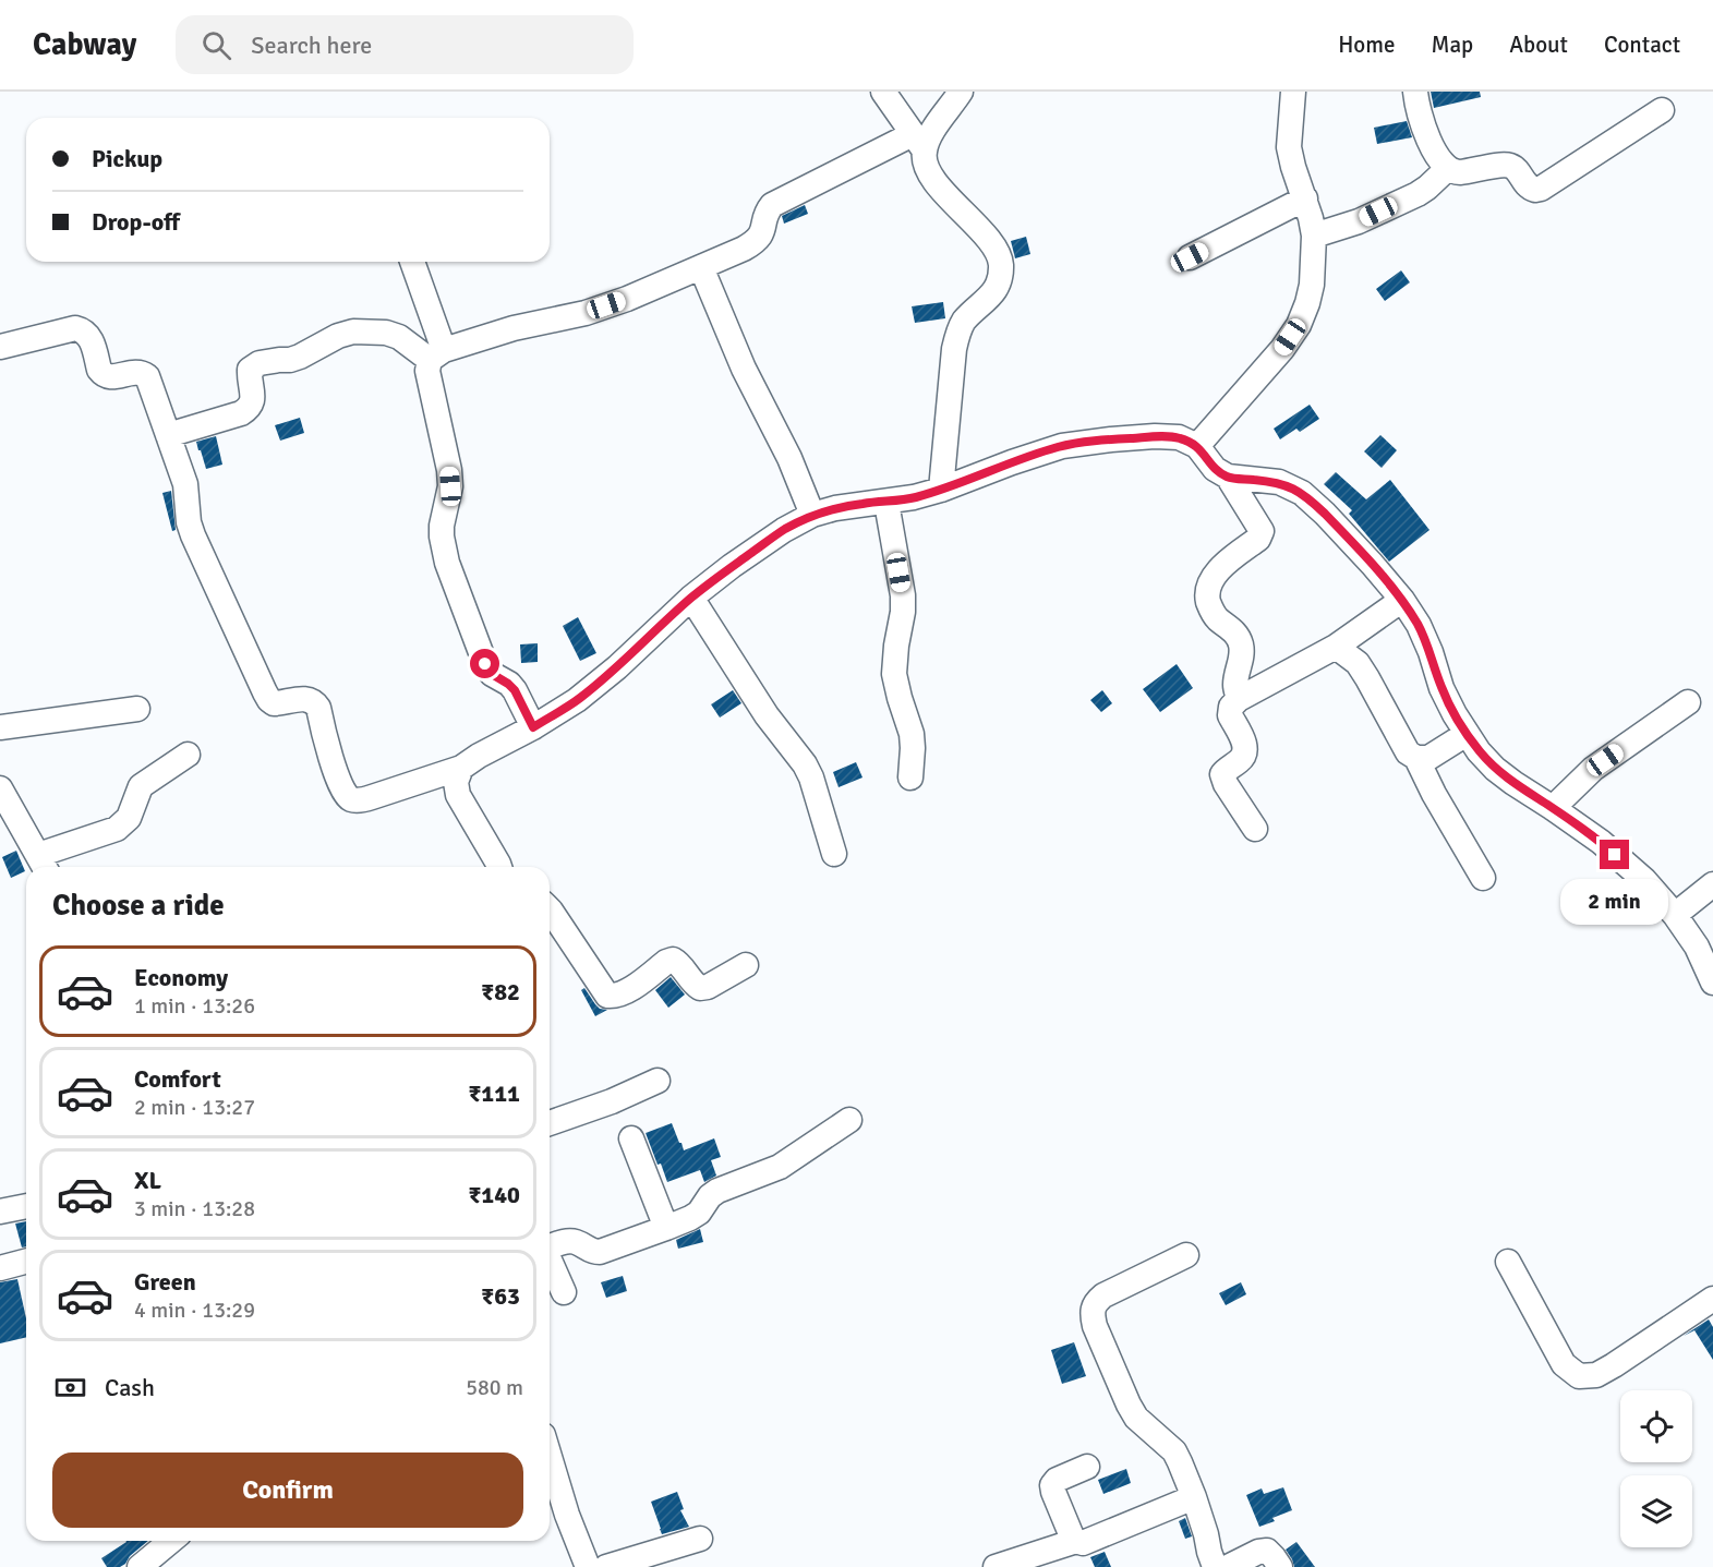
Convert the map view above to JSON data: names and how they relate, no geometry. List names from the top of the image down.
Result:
{
  "page": {
    "header": "Cabway",
    "search": "Search here",
    "nav": [
      "Home",
      "Map",
      "About",
      "Contact"
    ],
    "banner": ["Pickup", "Drop-off"],
    "heading": "Choose a ride",
    "bubble": "2 min",
    "list": [
      {
        "name": "Economy",
        "note": "1 min · 13:26",
        "value": "₹82"
      },
      {
        "name": "Comfort",
        "note": "2 min · 13:27",
        "value": "₹111"
      },
      {
        "name": "XL",
        "note": "3 min · 13:28",
        "value": "₹140"
      },
      {
        "name": "Green",
        "note": "4 min · 13:29",
        "value": "₹63"
      }
    ],
    "pay": ["Cash", "580 m"],
    "buttons": "Confirm"
  }
}
